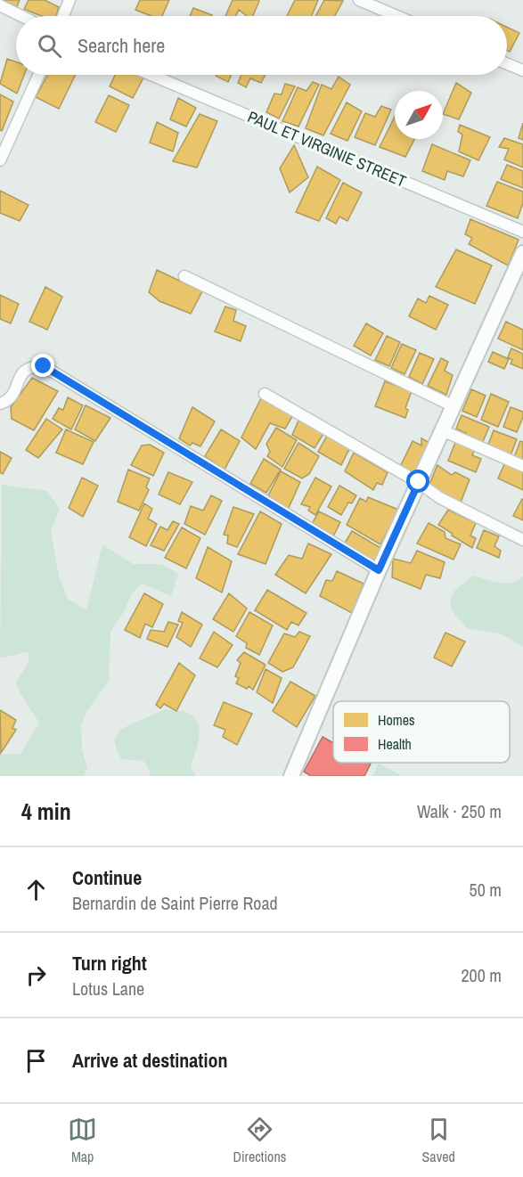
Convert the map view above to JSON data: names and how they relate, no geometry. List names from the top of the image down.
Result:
{
  "streets": {
    "street": ["PAUL ET VIRGINIE STREET"]
  },
  "legend": ["Homes", "Health"],
  "north": "top right",
  "page": {
    "search": "Search here",
    "heading": ["4 min", "Walk · 250 m"],
    "list": [
      ["Continue", "Bernardin de Saint Pierre Road", "50 m"],
      ["Turn right", "Lotus Lane", "200 m"],
      "Arrive at destination"
    ],
    "nav": ["Map", "Directions", "Saved"]
  }
}
